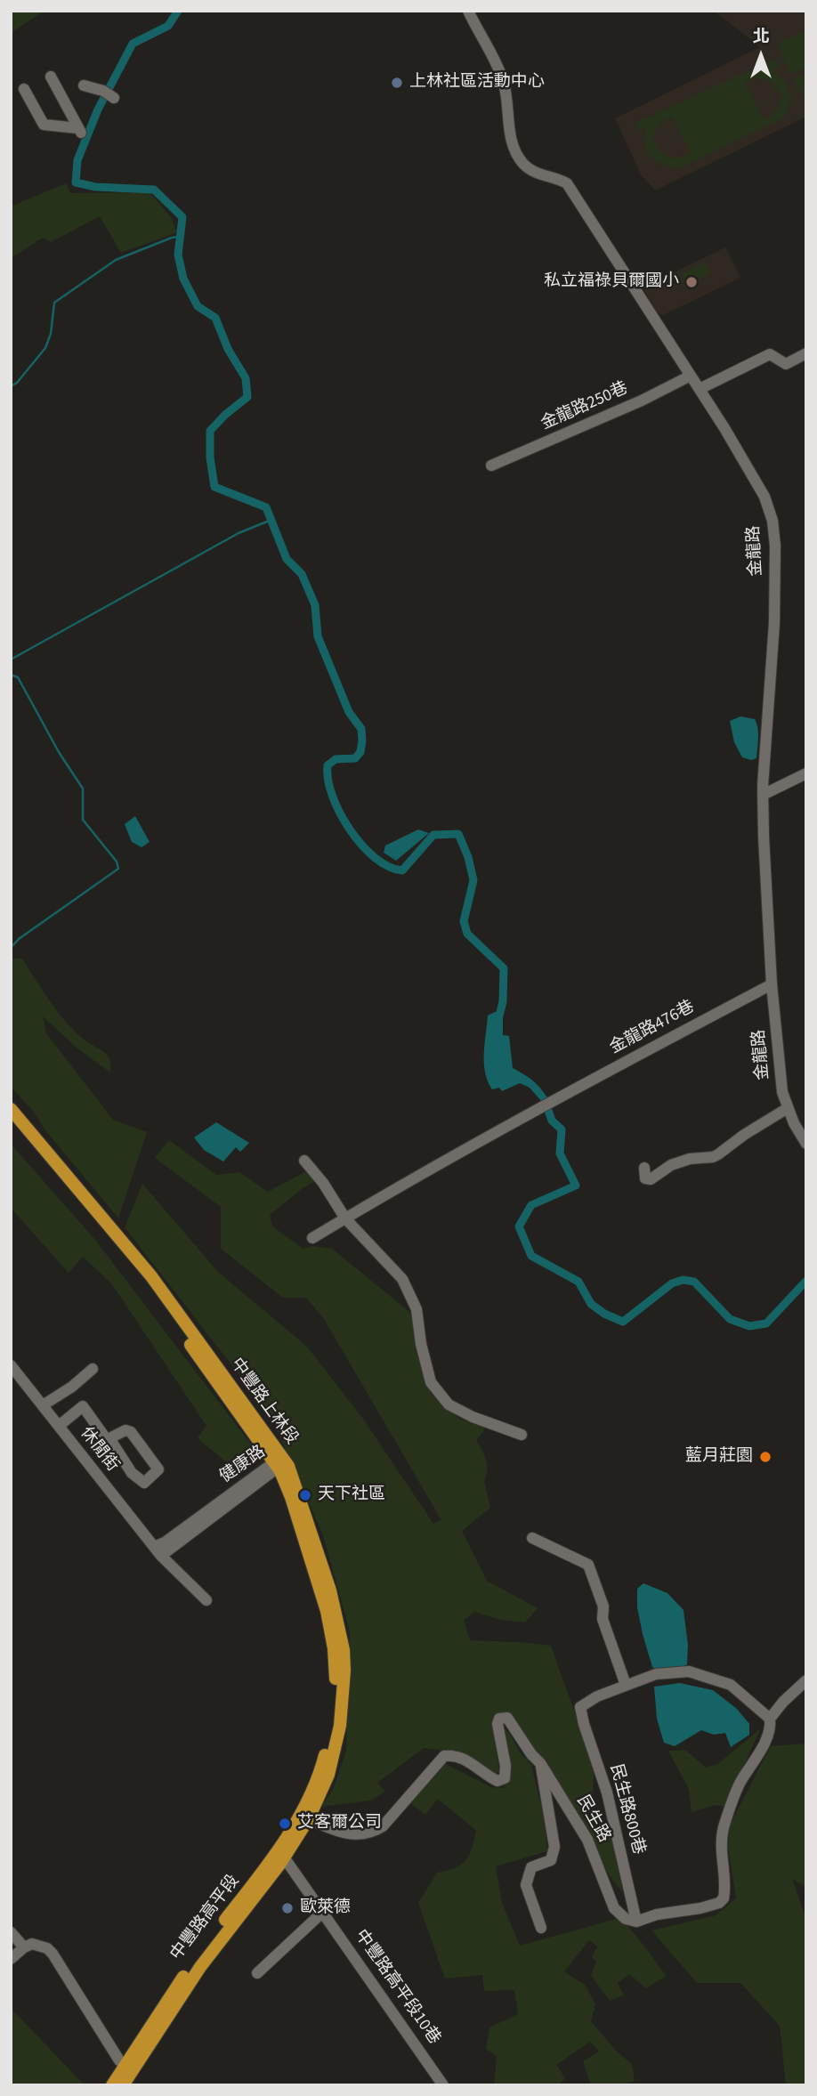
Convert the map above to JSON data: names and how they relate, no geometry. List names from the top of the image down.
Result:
{
  "streets": {
    "main road": ["中豐路上林段", "中豐路高平段"],
    "street": [
      "金龍路250巷",
      "金龍路",
      "金龍路476巷",
      "休閒街",
      "健康路",
      "民生路800巷",
      "民生路",
      "中豐路高平段10巷"
    ]
  },
  "crossings": [
    ["金龍路250巷", "金龍路"],
    ["金龍路", "金龍路476巷"],
    ["中豐路上林段", "健康路"],
    ["中豐路上林段", "中豐路高平段"],
    ["休閒街", "健康路"],
    ["民生路800巷", "民生路"],
    ["民生路", "中豐路高平段"],
    ["中豐路高平段", "中豐路高平段10巷"]
  ],
  "places": [
    "上林社區活動中心",
    "私立福祿貝爾國小",
    "藍月莊園",
    "天下社區",
    "艾客爾公司",
    "歐萊德"
  ],
  "north": "top"
}
